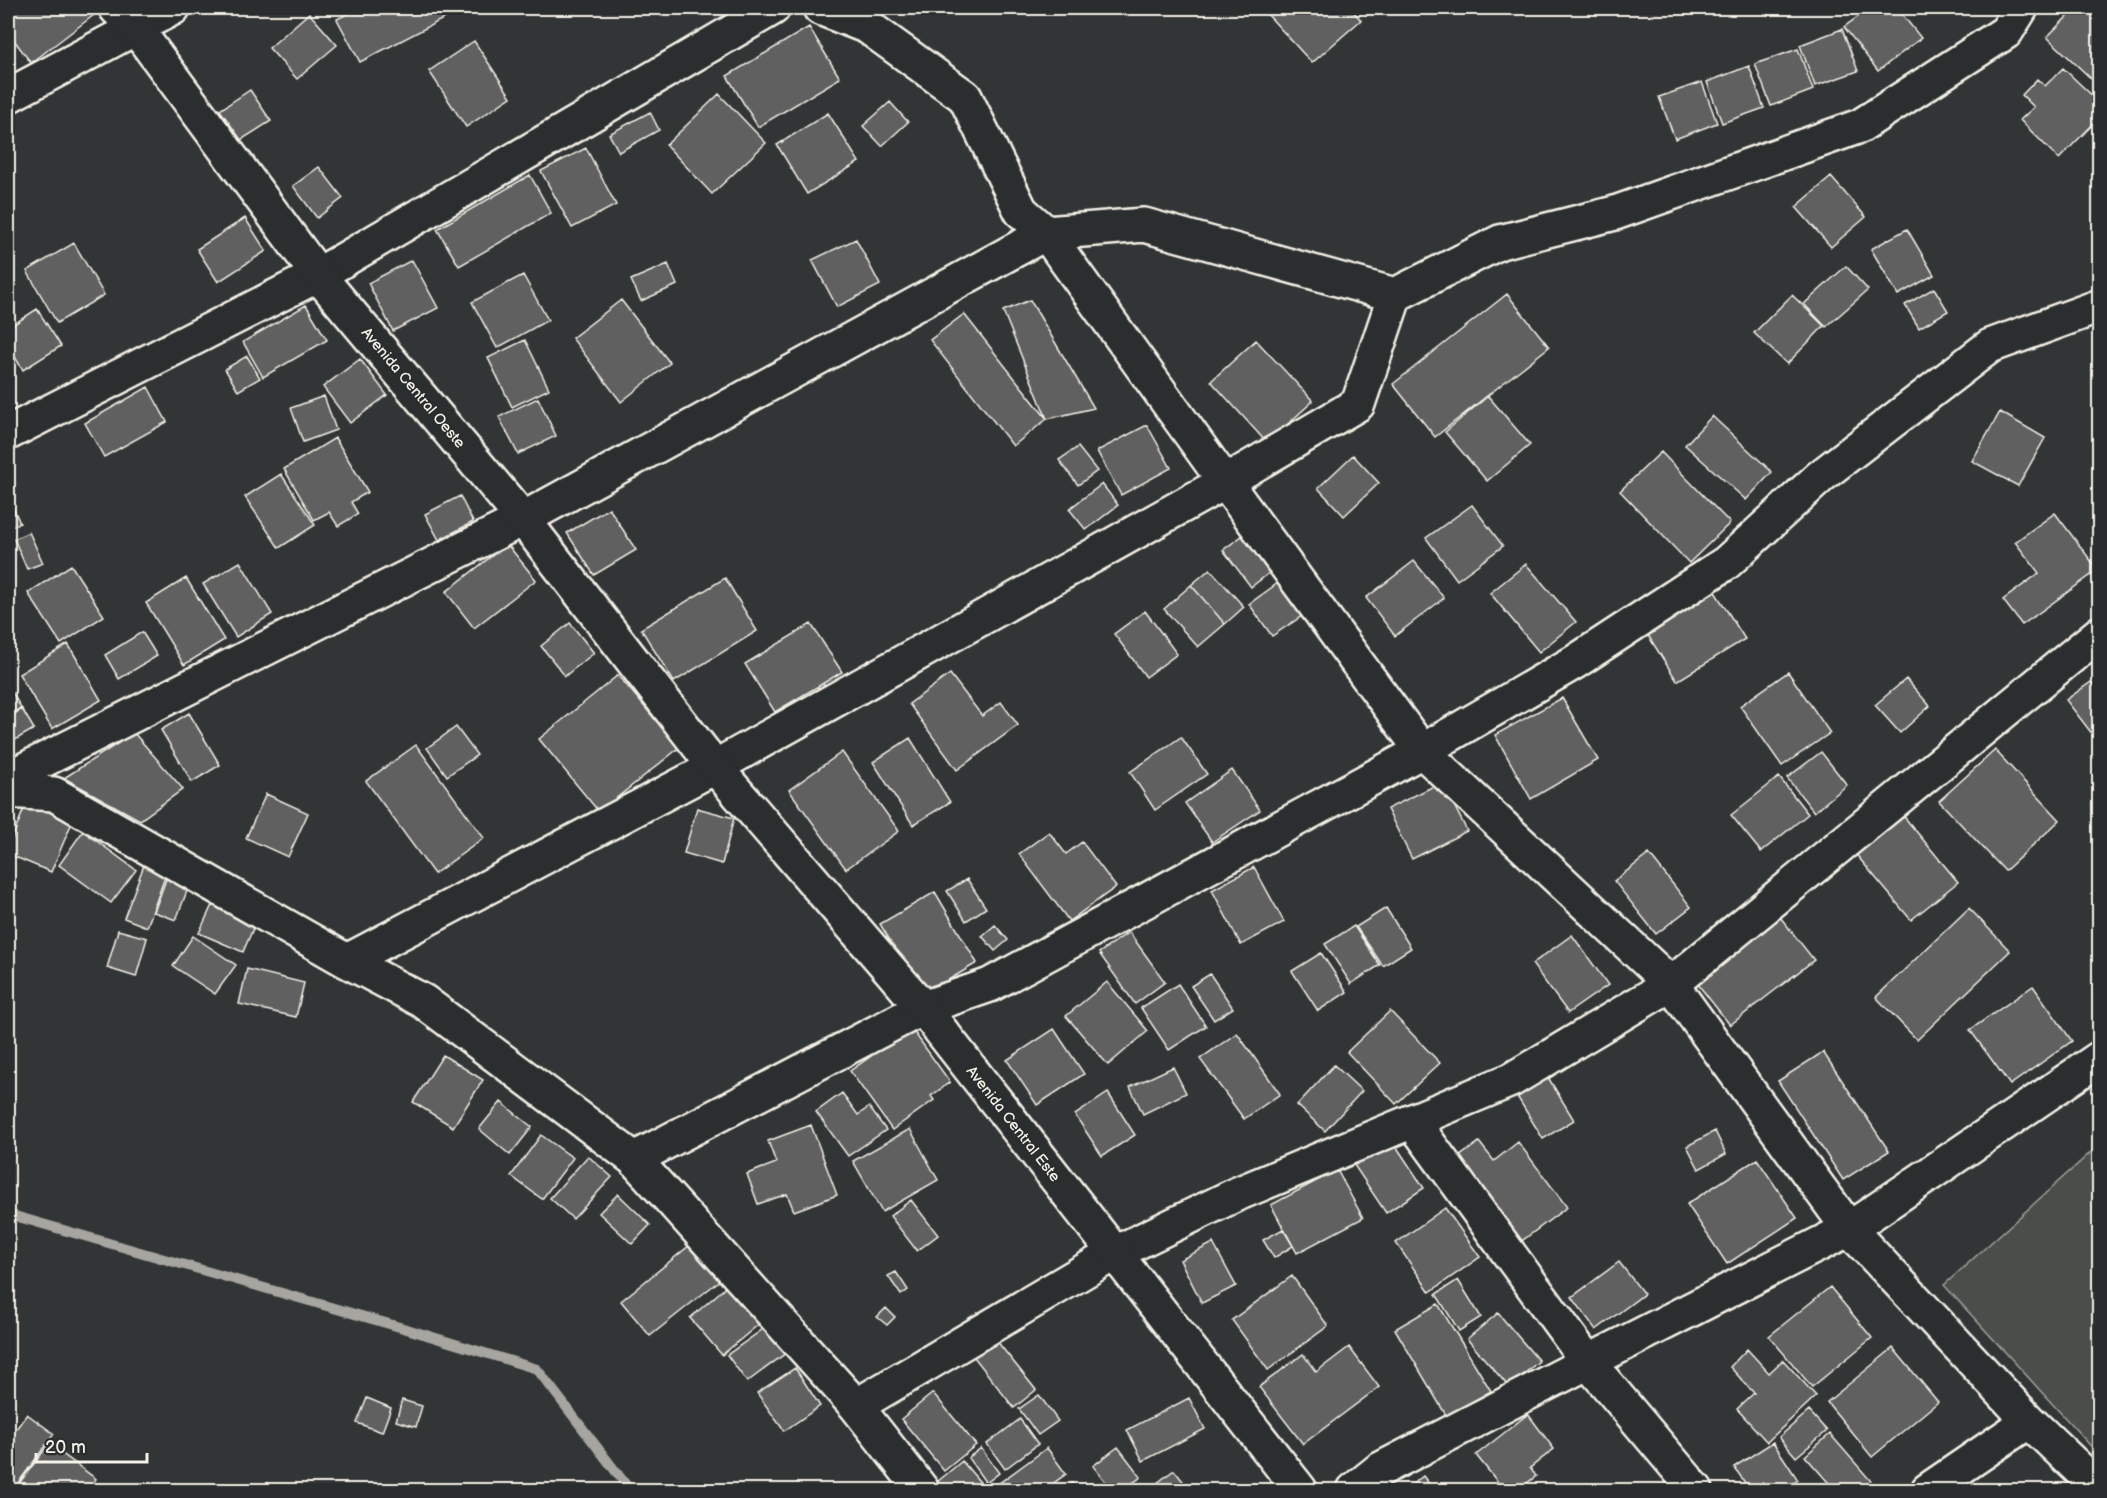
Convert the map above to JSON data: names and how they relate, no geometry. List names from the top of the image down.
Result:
{
  "streets": {
    "street": ["Avenida Central Oeste", "Avenida Central Este"]
  },
  "crossings": [
    ["Avenida Central Oeste", "Avenida Central Este"]
  ],
  "scale_bar": "20 m"
}
